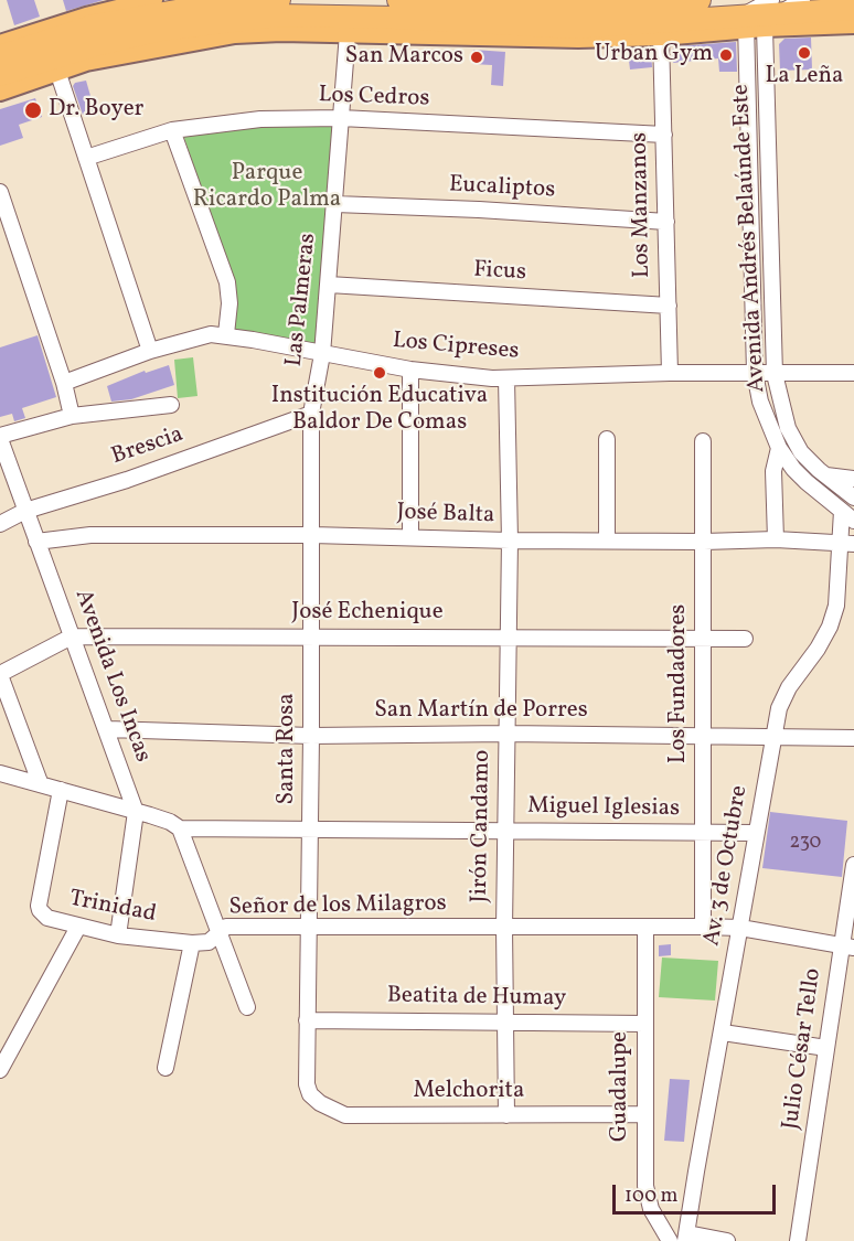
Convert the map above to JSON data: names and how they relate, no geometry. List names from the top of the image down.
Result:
{
  "streets": {
    "street": [
      "Los Cedros",
      "Eucaliptos",
      "Los Manzanos",
      "Avenida Andrés Belaúnde Este",
      "Ficus",
      "Las Palmeras",
      "Los Cipreses",
      "Brescia",
      "José Balta",
      "José Echenique",
      "Avenida Los Incas",
      "Los Fundadores",
      "San Martín de Porres",
      "Santa Rosa",
      "Miguel Iglesias",
      "Jirón Candamo",
      "Av. 3 de Octubre",
      "Señor de los Milagros",
      "Trinidad",
      "Beatita de Humay",
      "Julio César Tello",
      "Guadalupe",
      "Melchorita"
    ]
  },
  "crossings": [
    ["Los Cedros", "Los Manzanos"],
    ["Los Cedros", "Las Palmeras"],
    ["Eucaliptos", "Los Manzanos"],
    ["Eucaliptos", "Las Palmeras"],
    ["Los Manzanos", "Ficus"],
    ["Los Manzanos", "Los Cipreses"],
    ["Avenida Andrés Belaúnde Este", "Los Cipreses"],
    ["Avenida Andrés Belaúnde Este", "Av. 3 de Octubre"],
    ["Ficus", "Las Palmeras"],
    ["Las Palmeras", "Los Cipreses"],
    ["Las Palmeras", "Brescia"],
    ["Las Palmeras", "Santa Rosa"],
    ["Los Cipreses", "Jirón Candamo"],
    ["Brescia", "Avenida Los Incas"],
    ["Brescia", "Santa Rosa"],
    ["José Balta", "Avenida Los Incas"],
    ["José Balta", "Los Fundadores"],
    ["José Balta", "Santa Rosa"],
    ["José Balta", "Jirón Candamo"],
    ["José Balta", "Av. 3 de Octubre"],
    ["José Echenique", "Avenida Los Incas"],
    ["José Echenique", "Los Fundadores"],
    ["José Echenique", "Santa Rosa"],
    ["José Echenique", "Jirón Candamo"],
    ["Avenida Los Incas", "San Martín de Porres"],
    ["Avenida Los Incas", "Miguel Iglesias"],
    ["Avenida Los Incas", "Trinidad"],
    ["Los Fundadores", "San Martín de Porres"],
    ["Los Fundadores", "Miguel Iglesias"],
    ["Los Fundadores", "Señor de los Milagros"],
    ["San Martín de Porres", "Santa Rosa"],
    ["San Martín de Porres", "Jirón Candamo"],
    ["San Martín de Porres", "Av. 3 de Octubre"],
    ["Santa Rosa", "Miguel Iglesias"],
    ["Santa Rosa", "Señor de los Milagros"],
    ["Santa Rosa", "Beatita de Humay"],
    ["Santa Rosa", "Melchorita"],
    ["Miguel Iglesias", "Jirón Candamo"],
    ["Miguel Iglesias", "Av. 3 de Octubre"],
    ["Miguel Iglesias", "Trinidad"],
    ["Jirón Candamo", "Señor de los Milagros"],
    ["Jirón Candamo", "Beatita de Humay"],
    ["Jirón Candamo", "Melchorita"],
    ["Av. 3 de Octubre", "Señor de los Milagros"],
    ["Señor de los Milagros", "Trinidad"],
    ["Señor de los Milagros", "Julio César Tello"],
    ["Señor de los Milagros", "Guadalupe"],
    ["Beatita de Humay", "Guadalupe"],
    ["Guadalupe", "Melchorita"]
  ],
  "parks": ["Parque Ricardo Palma"],
  "places": [
    "La Leña",
    "Urban Gym",
    "San Marcos",
    "Dr. Boyer",
    "Institución Educativa Baldor De Comas"
  ],
  "house_numbers": ["230"],
  "scale_bar": "100 m"
}
